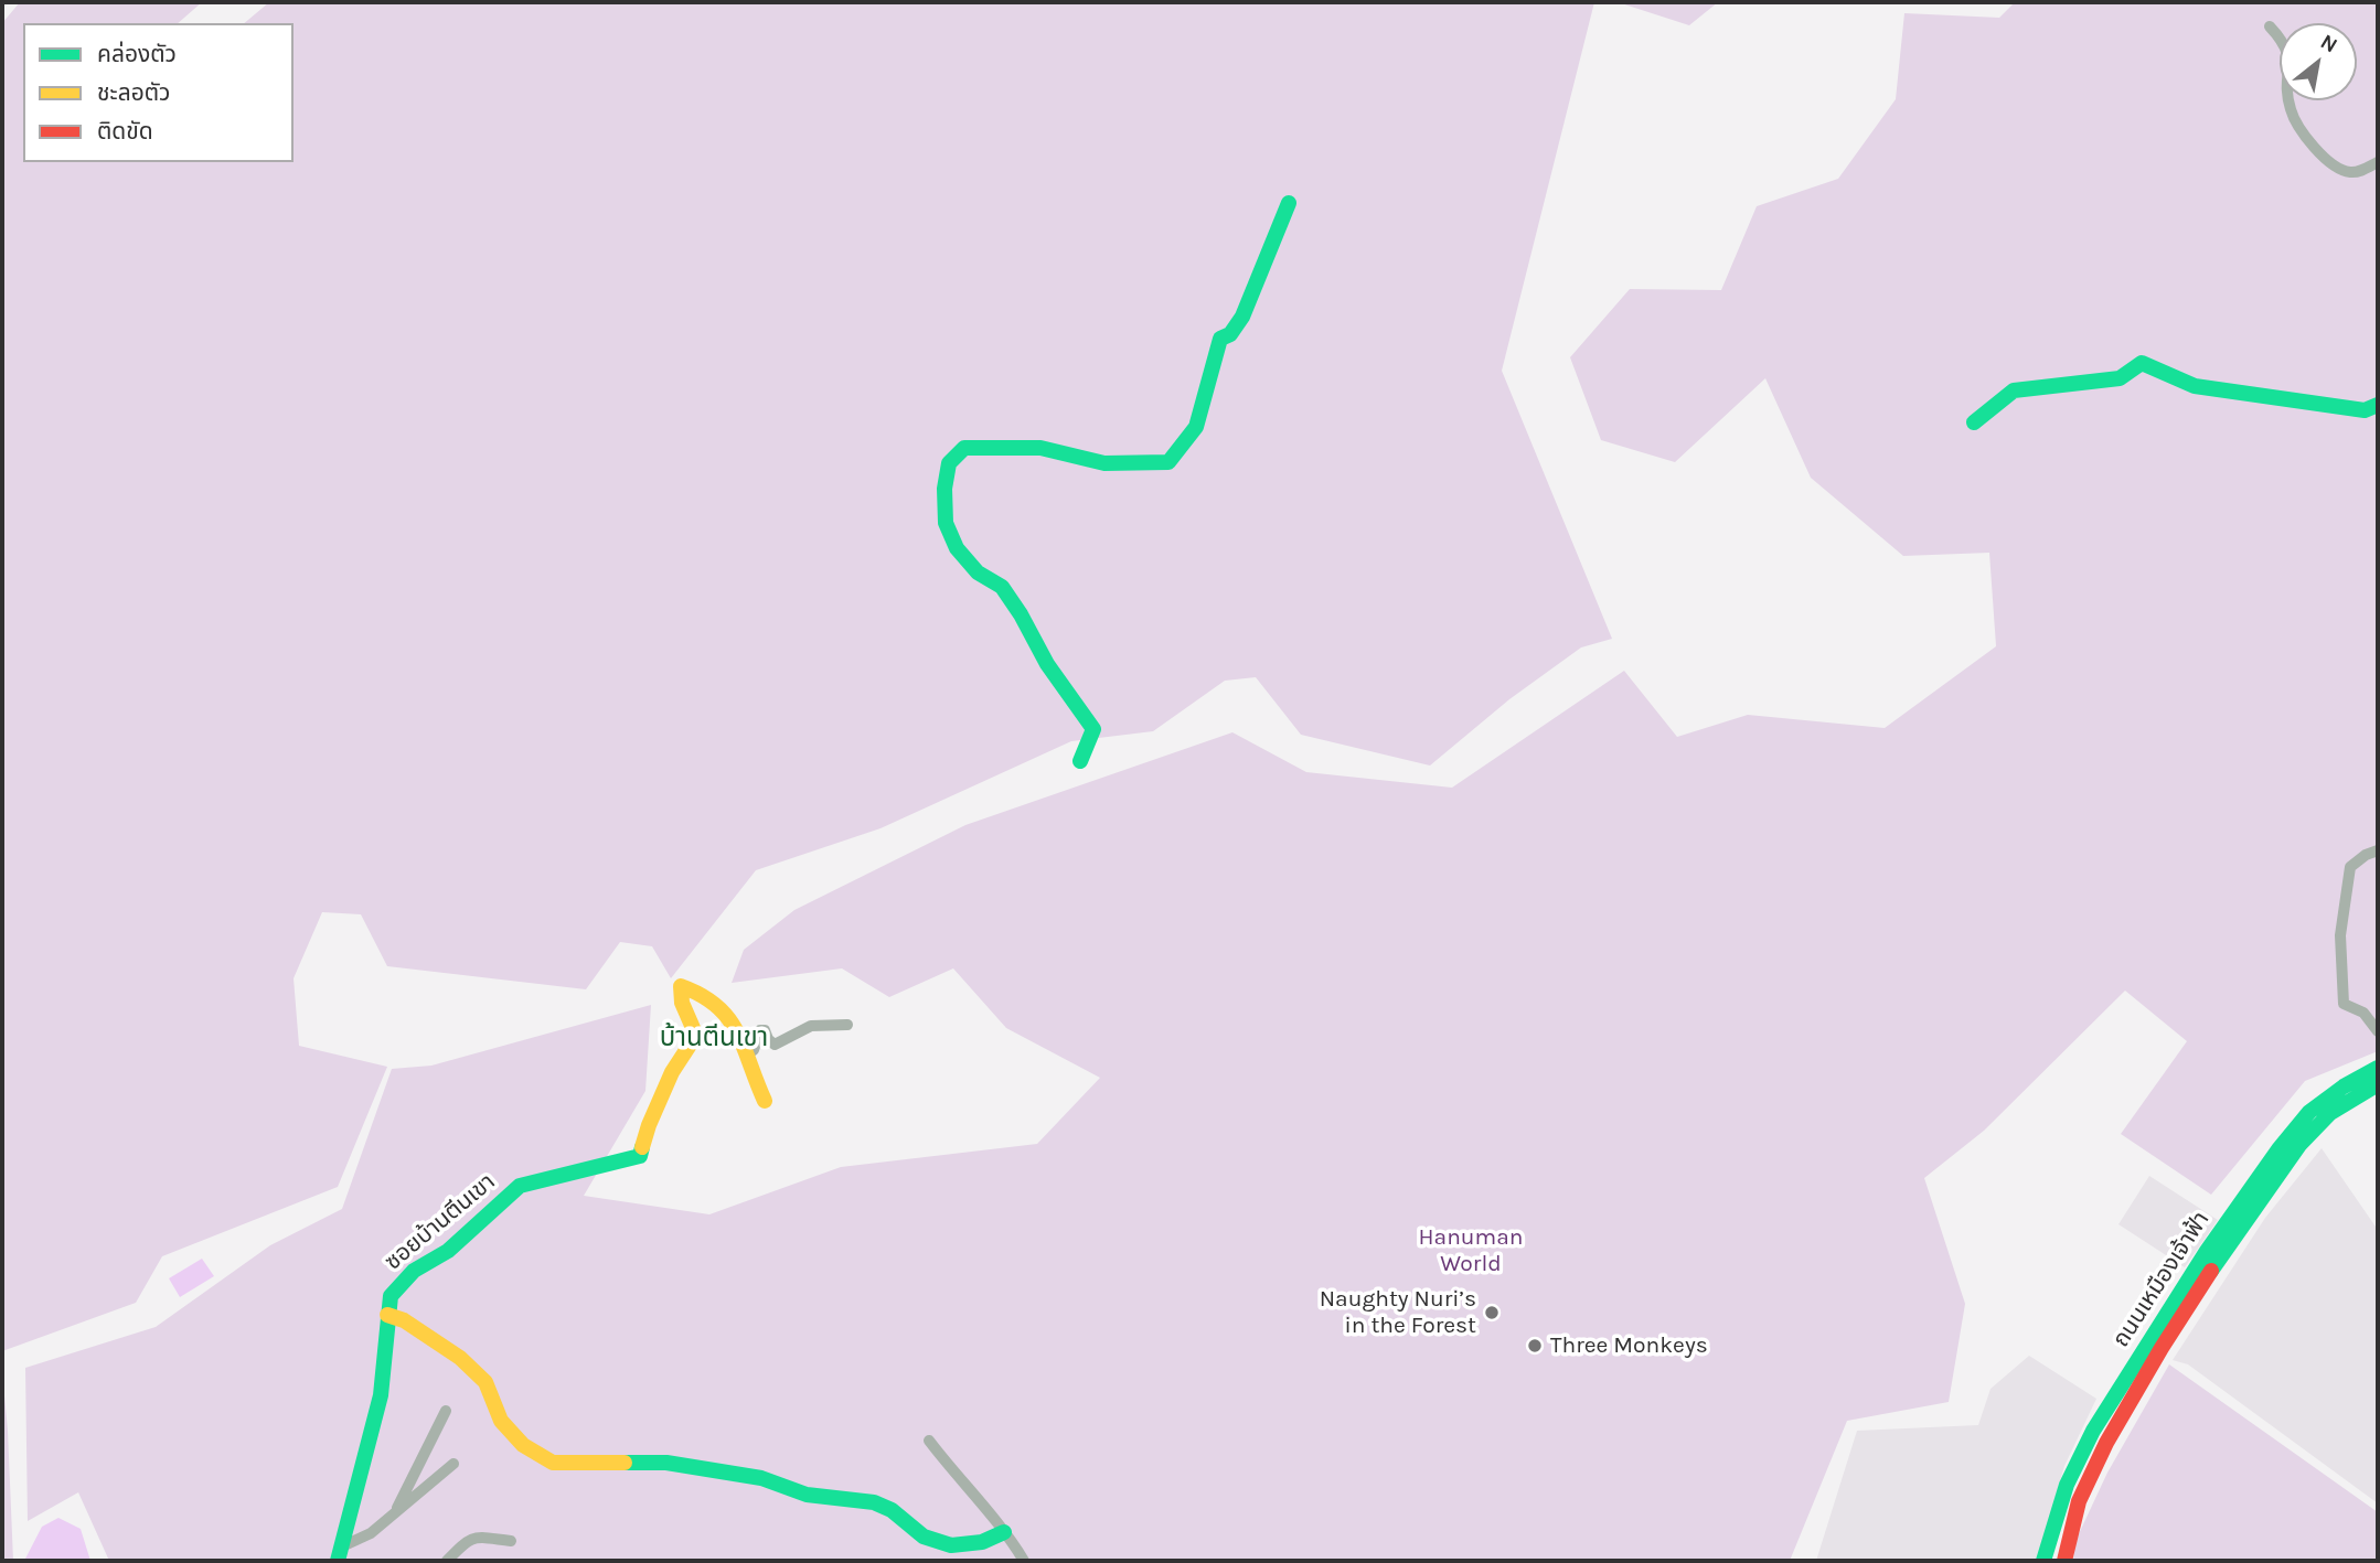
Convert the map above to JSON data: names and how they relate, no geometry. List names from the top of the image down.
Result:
{
  "streets": {
    "street": ["ซอยบ้านตีนเขา", "ถนนเหมืองเจ้าฟ้า"]
  },
  "districts": ["บ้านตีนเขา"],
  "parks": ["Hanuman World"],
  "places": ["Naughty Nuri’s in the Forest", "Three Monkeys"],
  "legend": ["คล่องตัว", "ชะลอตัว", "ติดขัด"],
  "north": "top right"
}
